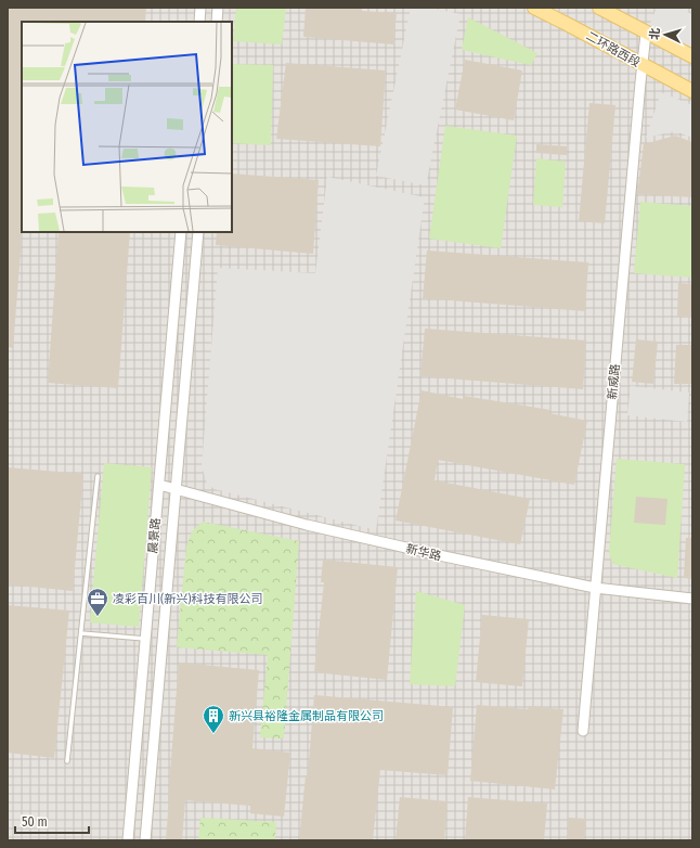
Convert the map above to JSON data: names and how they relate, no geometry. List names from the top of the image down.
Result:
{
  "streets": {
    "main road": ["二环路西段"],
    "street": ["新威路", "晨景路", "新华路"]
  },
  "crossings": [
    ["二环路西段", "新威路"],
    ["新威路", "新华路"],
    ["晨景路", "新华路"]
  ],
  "places": {
    "office": ["凌彩百川(新兴)科技有限公司"],
    "building": ["新兴县裕隆金属制品有限公司"]
  },
  "scale_bar": "50 m",
  "north": "left"
}
